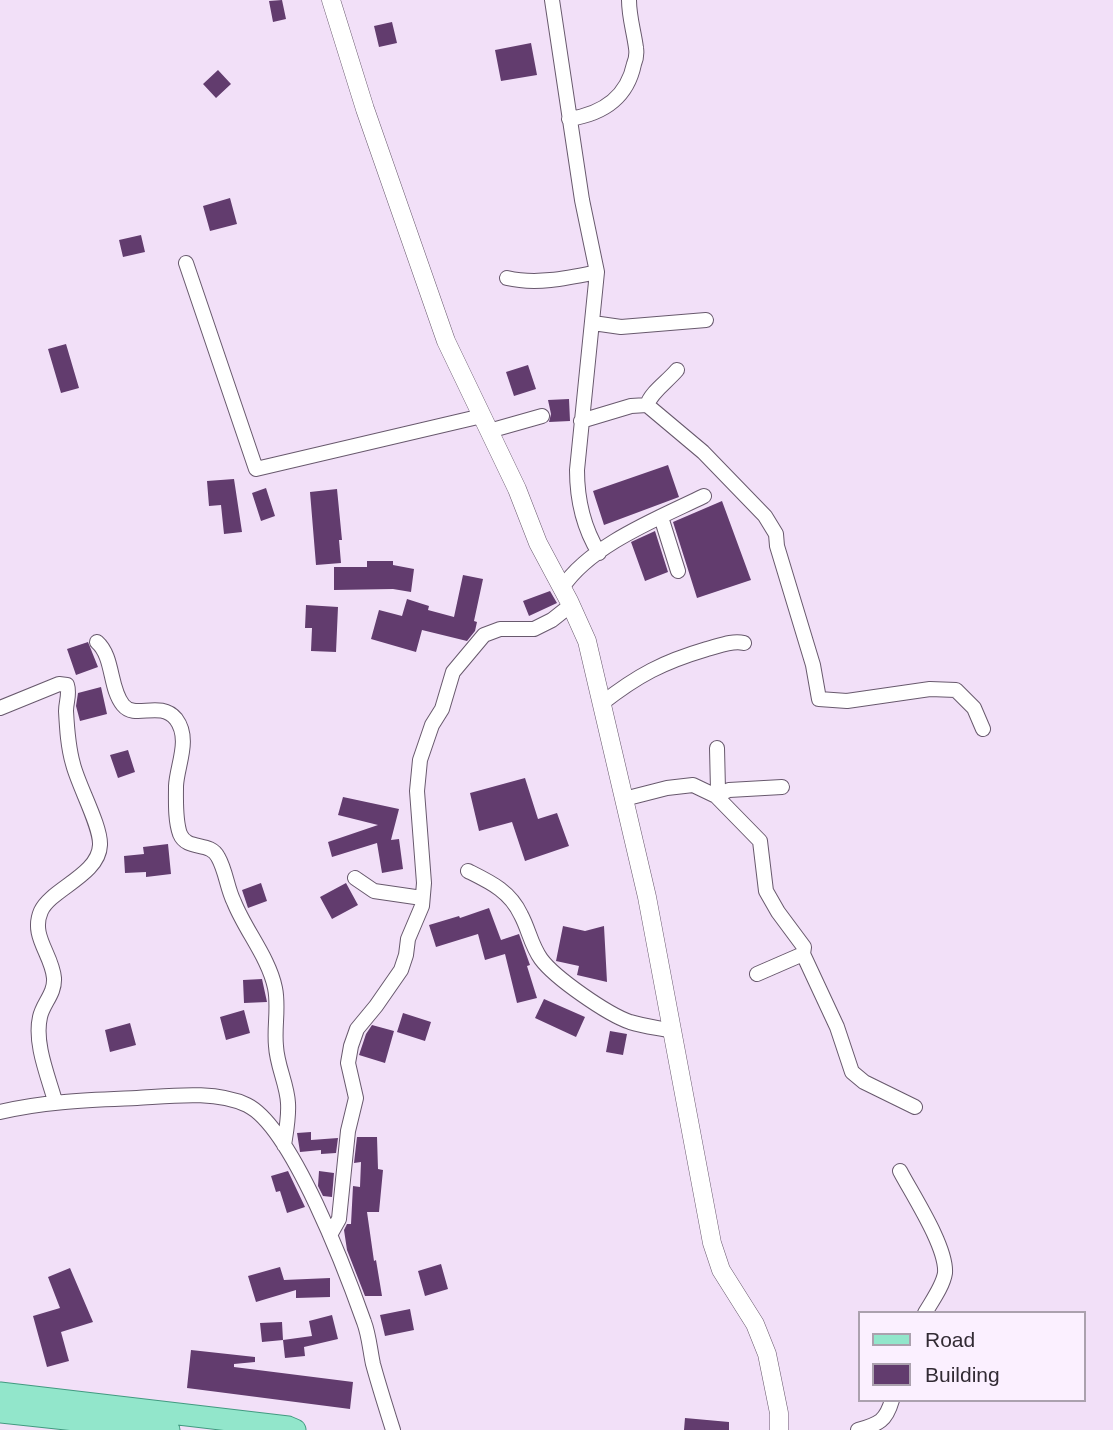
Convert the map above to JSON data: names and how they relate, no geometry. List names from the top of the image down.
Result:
{
  "legend": ["Road", "Building"]
}
